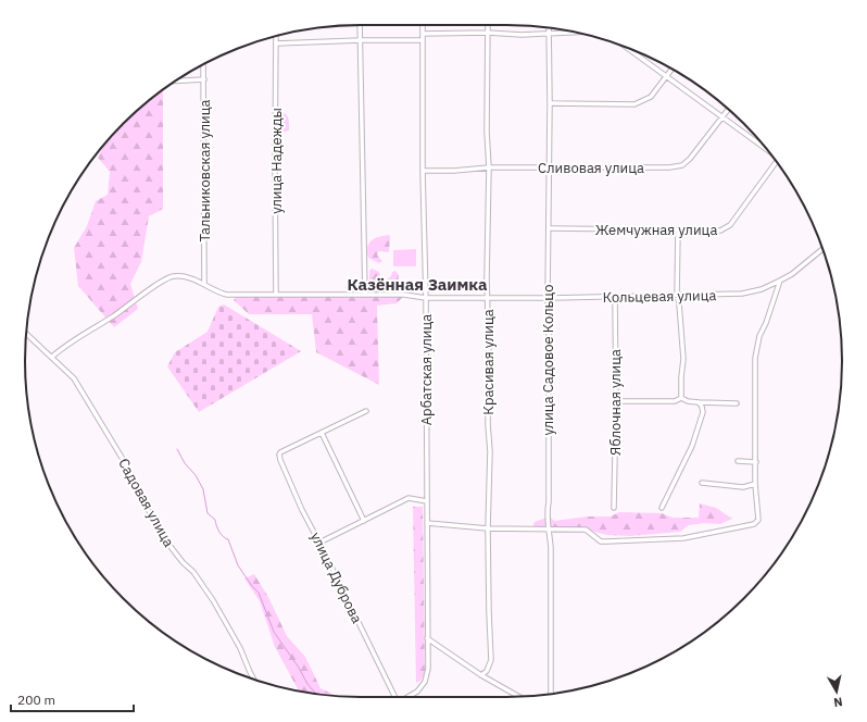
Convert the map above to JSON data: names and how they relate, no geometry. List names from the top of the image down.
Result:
{
  "streets": {
    "street": [
      "улица Надежды",
      "Сливовая улица",
      "Тальниковская улица",
      "Жемчужная улица",
      "Кольцевая улица",
      "улица Садовое Кольцо",
      "Красивая улица",
      "Арбатская улица",
      "Яблочная улица",
      "Садовая улица",
      "улица Дуброва"
    ]
  },
  "crossings": [
    ["улица Надежды", "Кольцевая улица"],
    ["Сливовая улица", "улица Садовое Кольцо"],
    ["Сливовая улица", "Красивая улица"],
    ["Сливовая улица", "Арбатская улица"],
    ["Тальниковская улица", "Кольцевая улица"],
    ["Жемчужная улица", "улица Садовое Кольцо"],
    ["Кольцевая улица", "улица Садовое Кольцо"],
    ["Кольцевая улица", "Красивая улица"],
    ["Кольцевая улица", "Арбатская улица"],
    ["Кольцевая улица", "Яблочная улица"],
    ["Кольцевая улица", "Садовая улица"]
  ],
  "districts": ["Казённая Заимка"],
  "scale_bar": "200 m",
  "north": "bottom"
}
